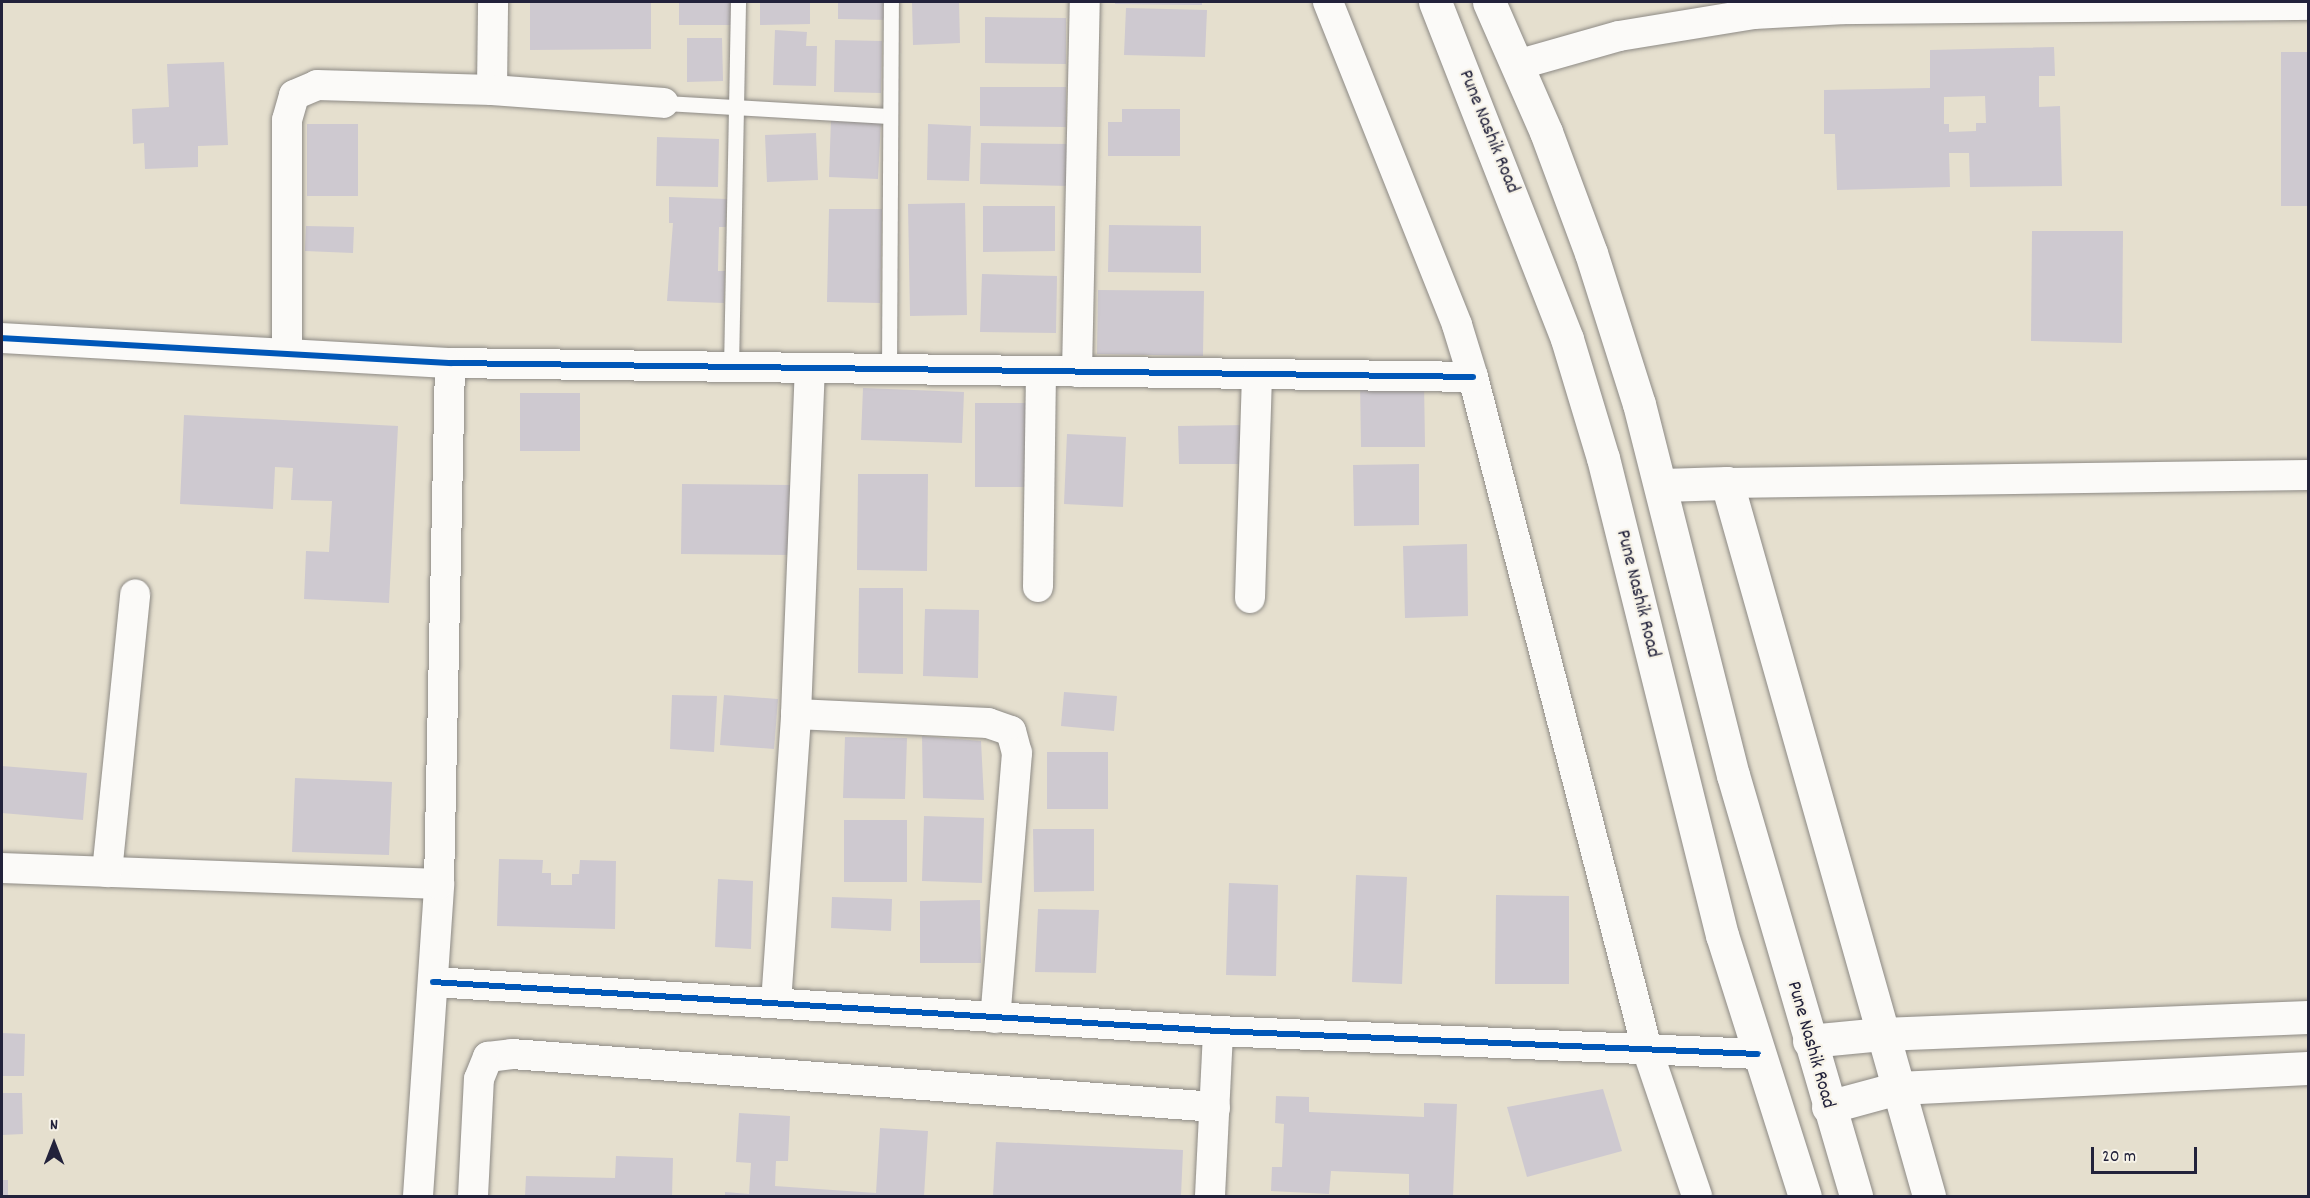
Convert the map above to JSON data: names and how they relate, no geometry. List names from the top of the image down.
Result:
{
  "streets": {
    "main road": ["Pune Nashik Road"]
  },
  "scale_bar": "20 m",
  "north": "top"
}
